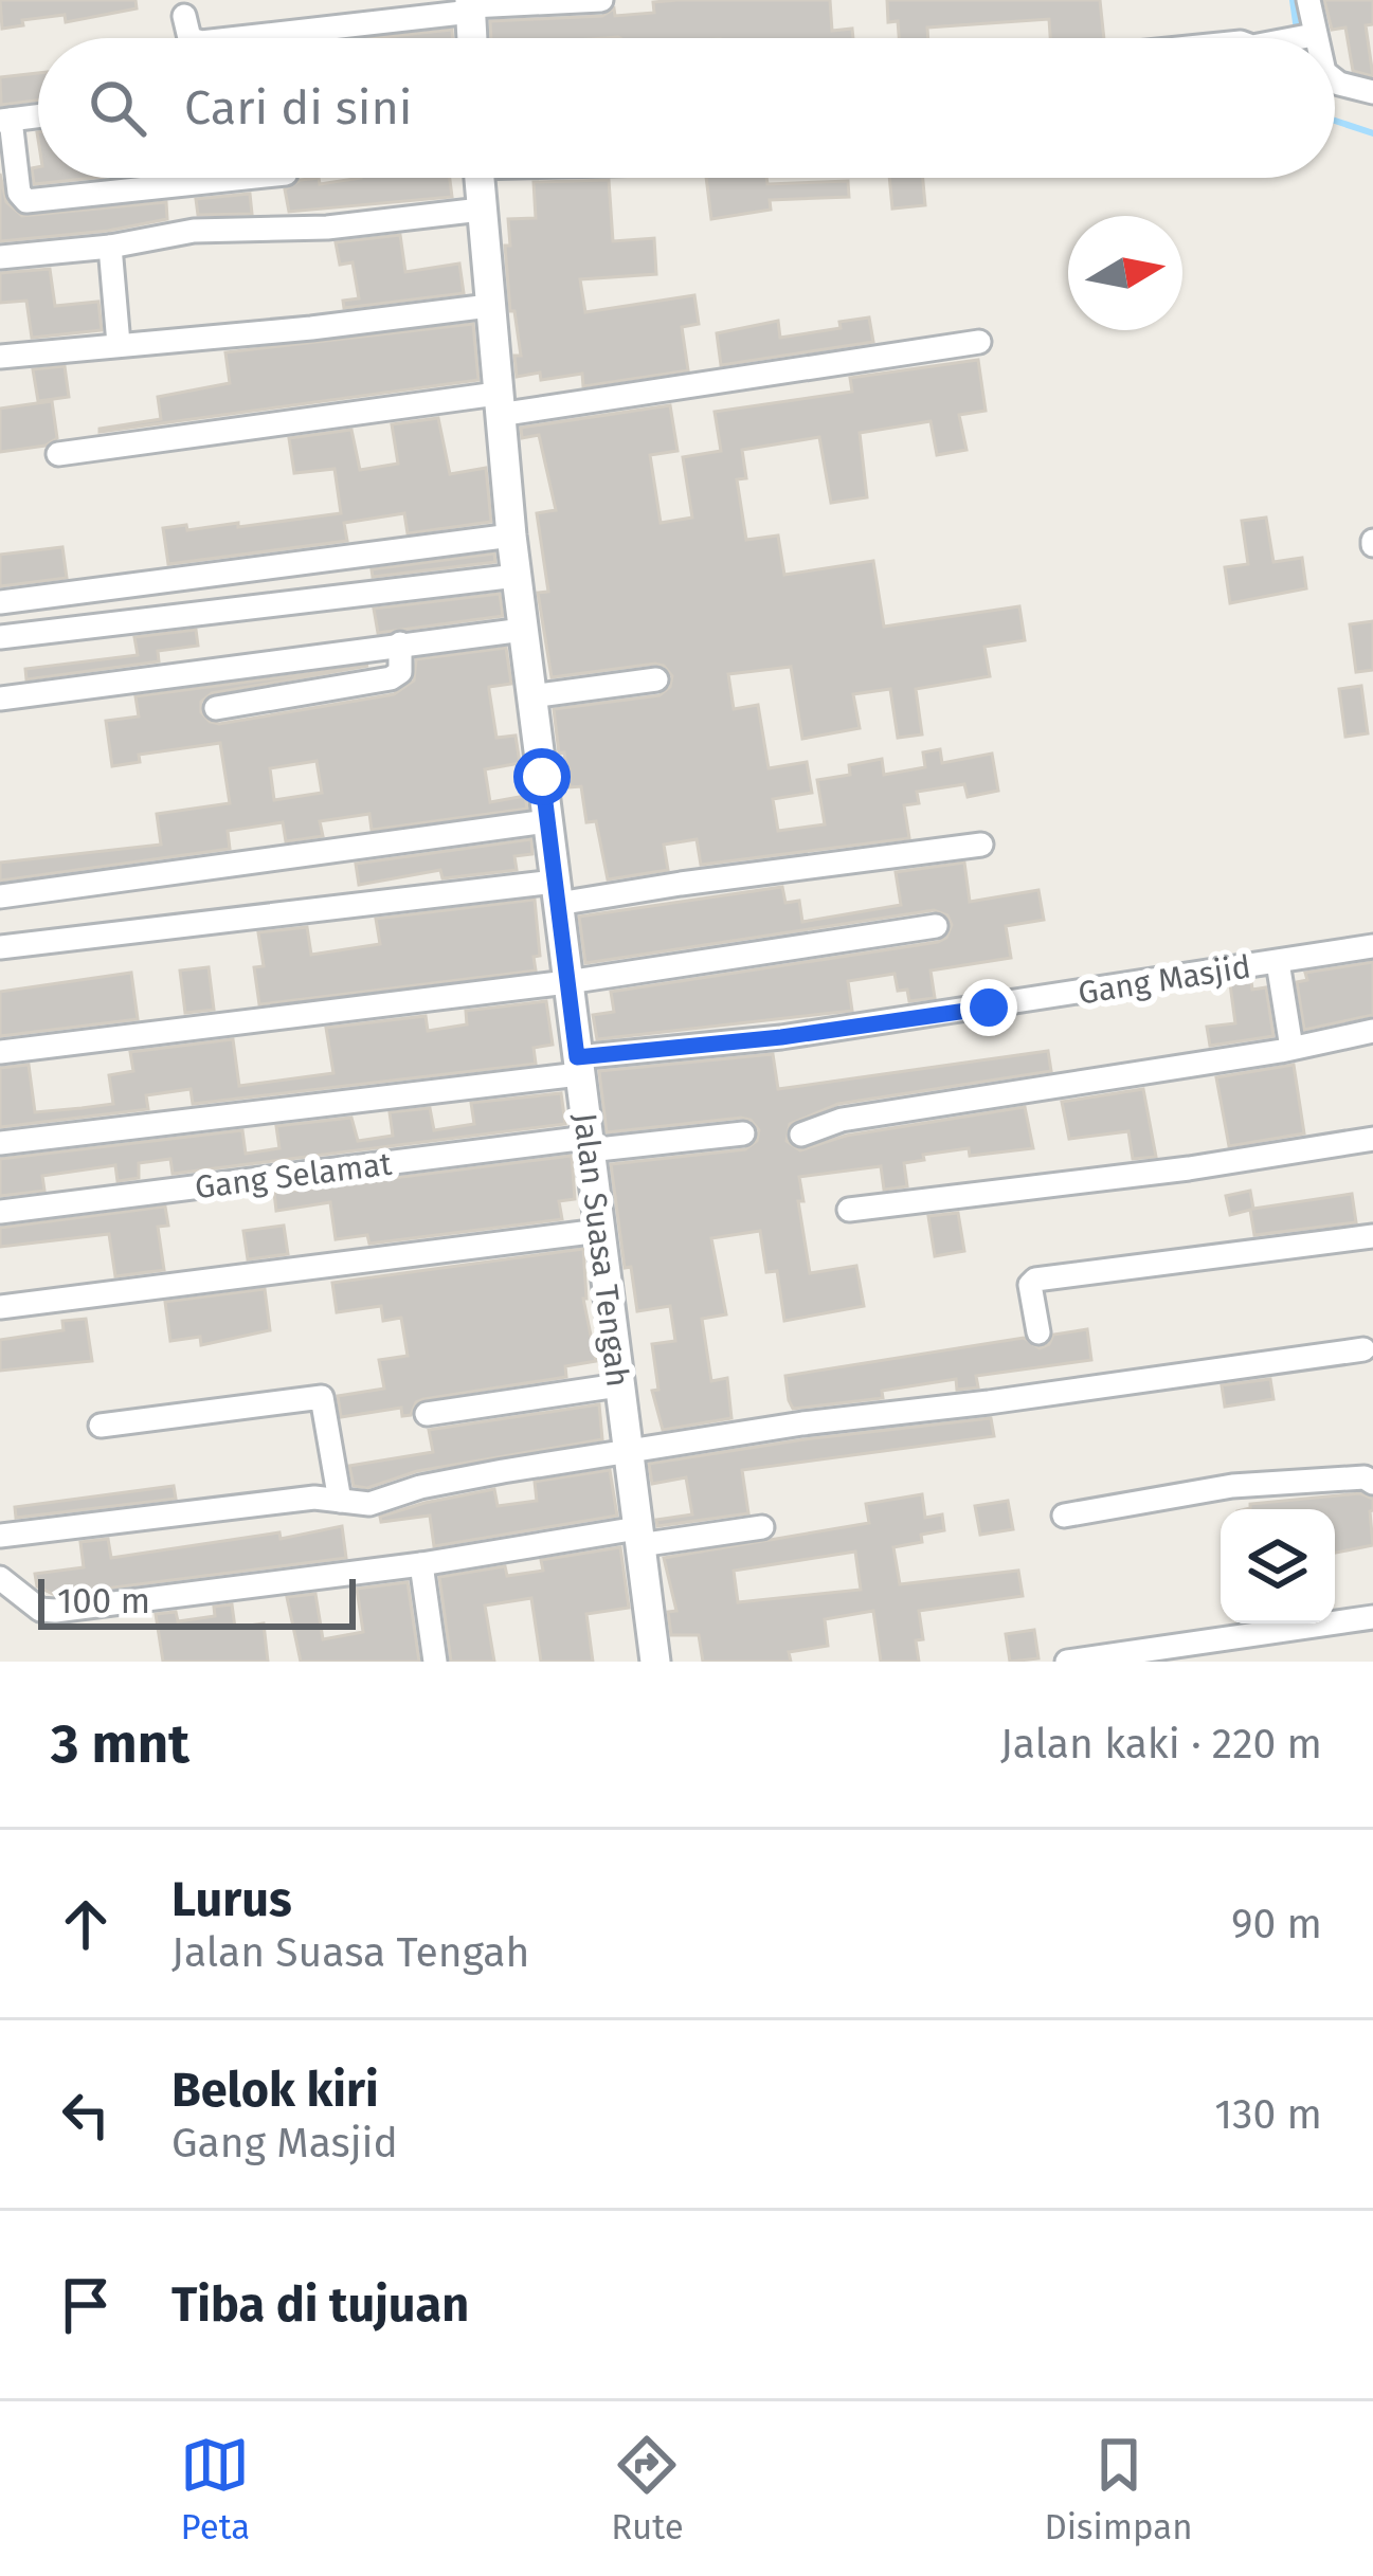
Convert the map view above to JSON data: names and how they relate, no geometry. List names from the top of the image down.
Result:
{
  "streets": {
    "street": ["Gang Masjid", "Gang Selamat", "Jalan Suasa Tengah"]
  },
  "crossings": [
    ["Gang Masjid", "Jalan Suasa Tengah"],
    ["Gang Selamat", "Jalan Suasa Tengah"]
  ],
  "scale_bar": "100 m",
  "north": "right",
  "page": {
    "search": "Cari di sini",
    "scale": "100 m",
    "heading": ["3 mnt", "Jalan kaki · 220 m"],
    "list": [
      ["Lurus", "Jalan Suasa Tengah", "90 m"],
      ["Belok kiri", "Gang Masjid", "130 m"],
      "Tiba di tujuan"
    ],
    "nav": ["Peta", "Rute", "Disimpan"]
  }
}
